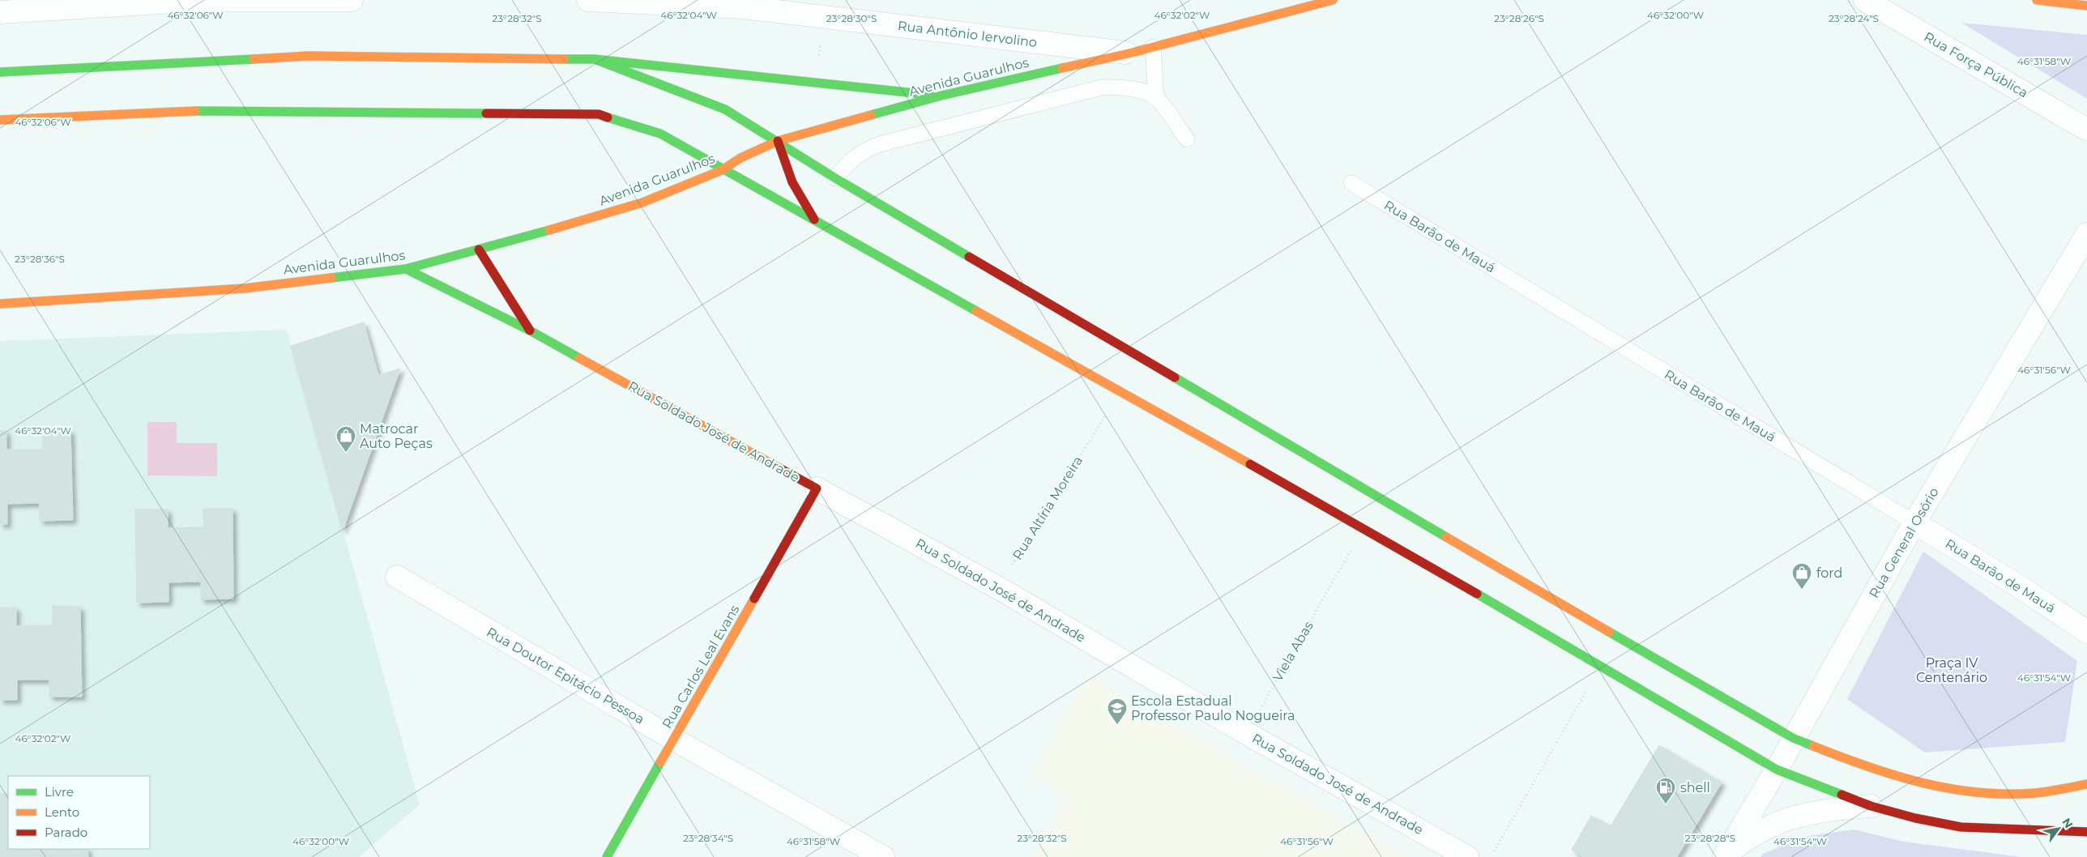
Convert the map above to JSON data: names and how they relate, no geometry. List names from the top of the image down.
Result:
{
  "streets": {
    "main road": ["Avenida Guarulhos", "Rua Soldado José de Andrade", "Rua Carlos Leal Evans"],
    "street": [
      "Rua Antônio Iervolino",
      "Rua Força Pública",
      "Rua Barão de Mauá",
      "Rua General Osório",
      "Rua Doutor Epitácio Pessoa"
    ],
    "path": ["Rua Altíria Moreira", "Viela Abas"]
  },
  "crossings": [
    ["Rua Antônio Iervolino", "Avenida Guarulhos"],
    ["Avenida Guarulhos", "Rua Soldado José de Andrade"],
    ["Rua Barão de Mauá", "Rua General Osório"],
    ["Rua Soldado José de Andrade", "Rua Altíria Moreira"],
    ["Rua Soldado José de Andrade", "Viela Abas"],
    ["Rua Soldado José de Andrade", "Rua Carlos Leal Evans"],
    ["Rua Carlos Leal Evans", "Rua Doutor Epitácio Pessoa"]
  ],
  "parks": ["Praça IV Centenário"],
  "places": {
    "shop": ["Matrocar Auto Peças", "ford"],
    "school or university": ["Escola Estadual Professor Paulo Nogueira"],
    "fuel station": ["shell"]
  },
  "legend": ["Livre", "Lento", "Parado"],
  "north": "top right",
  "coordinates": [
    "46°32'06\"W",
    "46°32'04\"W",
    "46°32'02\"W",
    "46°32'00\"W",
    "23°28'32\"S",
    "23°28'30\"S",
    "23°28'26\"S",
    "23°28'24\"S",
    "46°31'58\"W",
    "23°28'36\"S",
    "46°31'56\"W",
    "46°31'54\"W",
    "23°28'34\"S",
    "23°28'28\"S"
  ]
}
